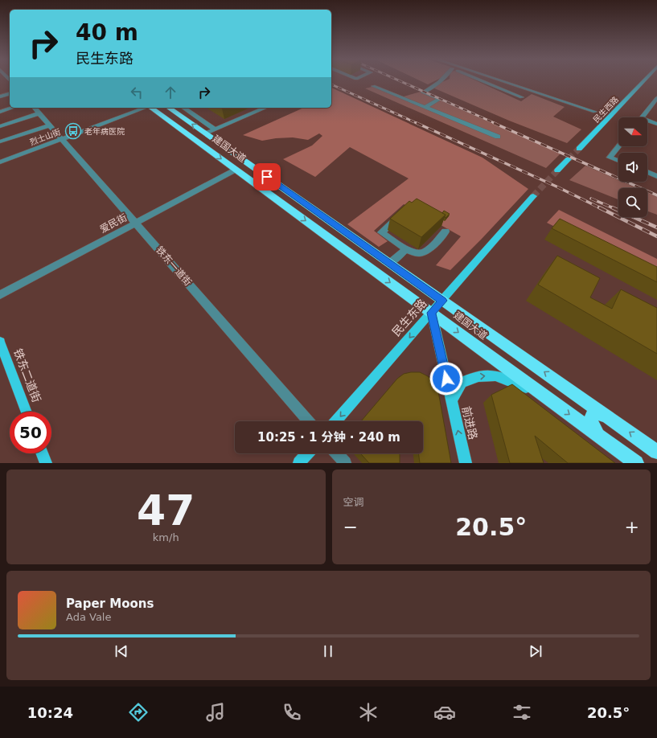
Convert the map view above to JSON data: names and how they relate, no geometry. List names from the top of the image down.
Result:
{
  "streets": {
    "highway": ["建国大道"],
    "main road": [
      "民生西路",
      "民生东路",
      "铁东二道街",
      "前进路"
    ],
    "street": ["烈士山街", "爱民街", "铁东一道街"]
  },
  "crossings": [
    ["烈士山街", "铁东一道街"],
    ["建国大道", "爱民街"],
    ["建国大道", "民生东路"],
    ["建国大道", "前进路"],
    ["爱民街", "铁东一道街"],
    ["民生东路", "前进路"]
  ],
  "one_way": ["民生东路", "前进路"],
  "places": {
    "bus stop": ["老年病医院"]
  },
  "north": "right",
  "page": {
    "turn": ["40 m", "民生东路"],
    "limit": "50",
    "trip": "10:25 · 1 分钟 · 240 m",
    "tile": [
      ["47", "km/h"],
      "空调"
    ],
    "heat": ["−", "20.5°", "+"],
    "song": ["Paper Moons", "Ada Vale"],
    "tabs": ["10:24", "20.5°"]
  }
}
